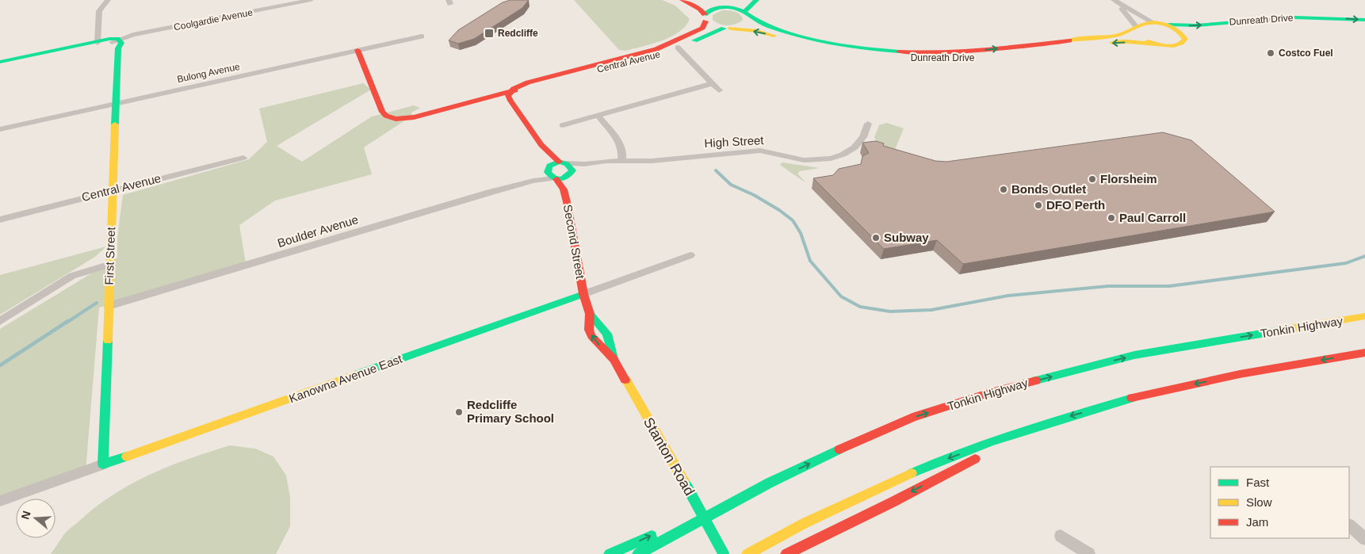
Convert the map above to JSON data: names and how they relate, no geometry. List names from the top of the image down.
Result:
{
  "streets": {
    "main road": [
      "Coolgardie Avenue",
      "Dunreath Drive",
      "Central Avenue",
      "Second Street",
      "First Street",
      "Tonkin Highway",
      "Kanowna Avenue East",
      "Stanton Road"
    ],
    "street": ["Bulong Avenue", "High Street", "Boulder Avenue"]
  },
  "crossings": [
    ["Coolgardie Avenue", "First Street"],
    ["Dunreath Drive", "Central Avenue"],
    ["Central Avenue", "Bulong Avenue"],
    ["Central Avenue", "Second Street"],
    ["Central Avenue", "First Street"],
    ["Bulong Avenue", "First Street"],
    ["Boulder Avenue", "Second Street"],
    ["Boulder Avenue", "First Street"],
    ["Second Street", "Kanowna Avenue East"],
    ["Second Street", "Stanton Road"],
    ["First Street", "Kanowna Avenue East"],
    ["Kanowna Avenue East", "Stanton Road"]
  ],
  "places": {
    "transit": ["Redcliffe"],
    "other": [
      "Costco Fuel",
      "Florsheim",
      "Bonds Outlet",
      "DFO Perth",
      "Paul Carroll",
      "Subway",
      "Redcliffe Primary School"
    ]
  },
  "legend": ["Fast", "Slow", "Jam"],
  "north": "left"
}
